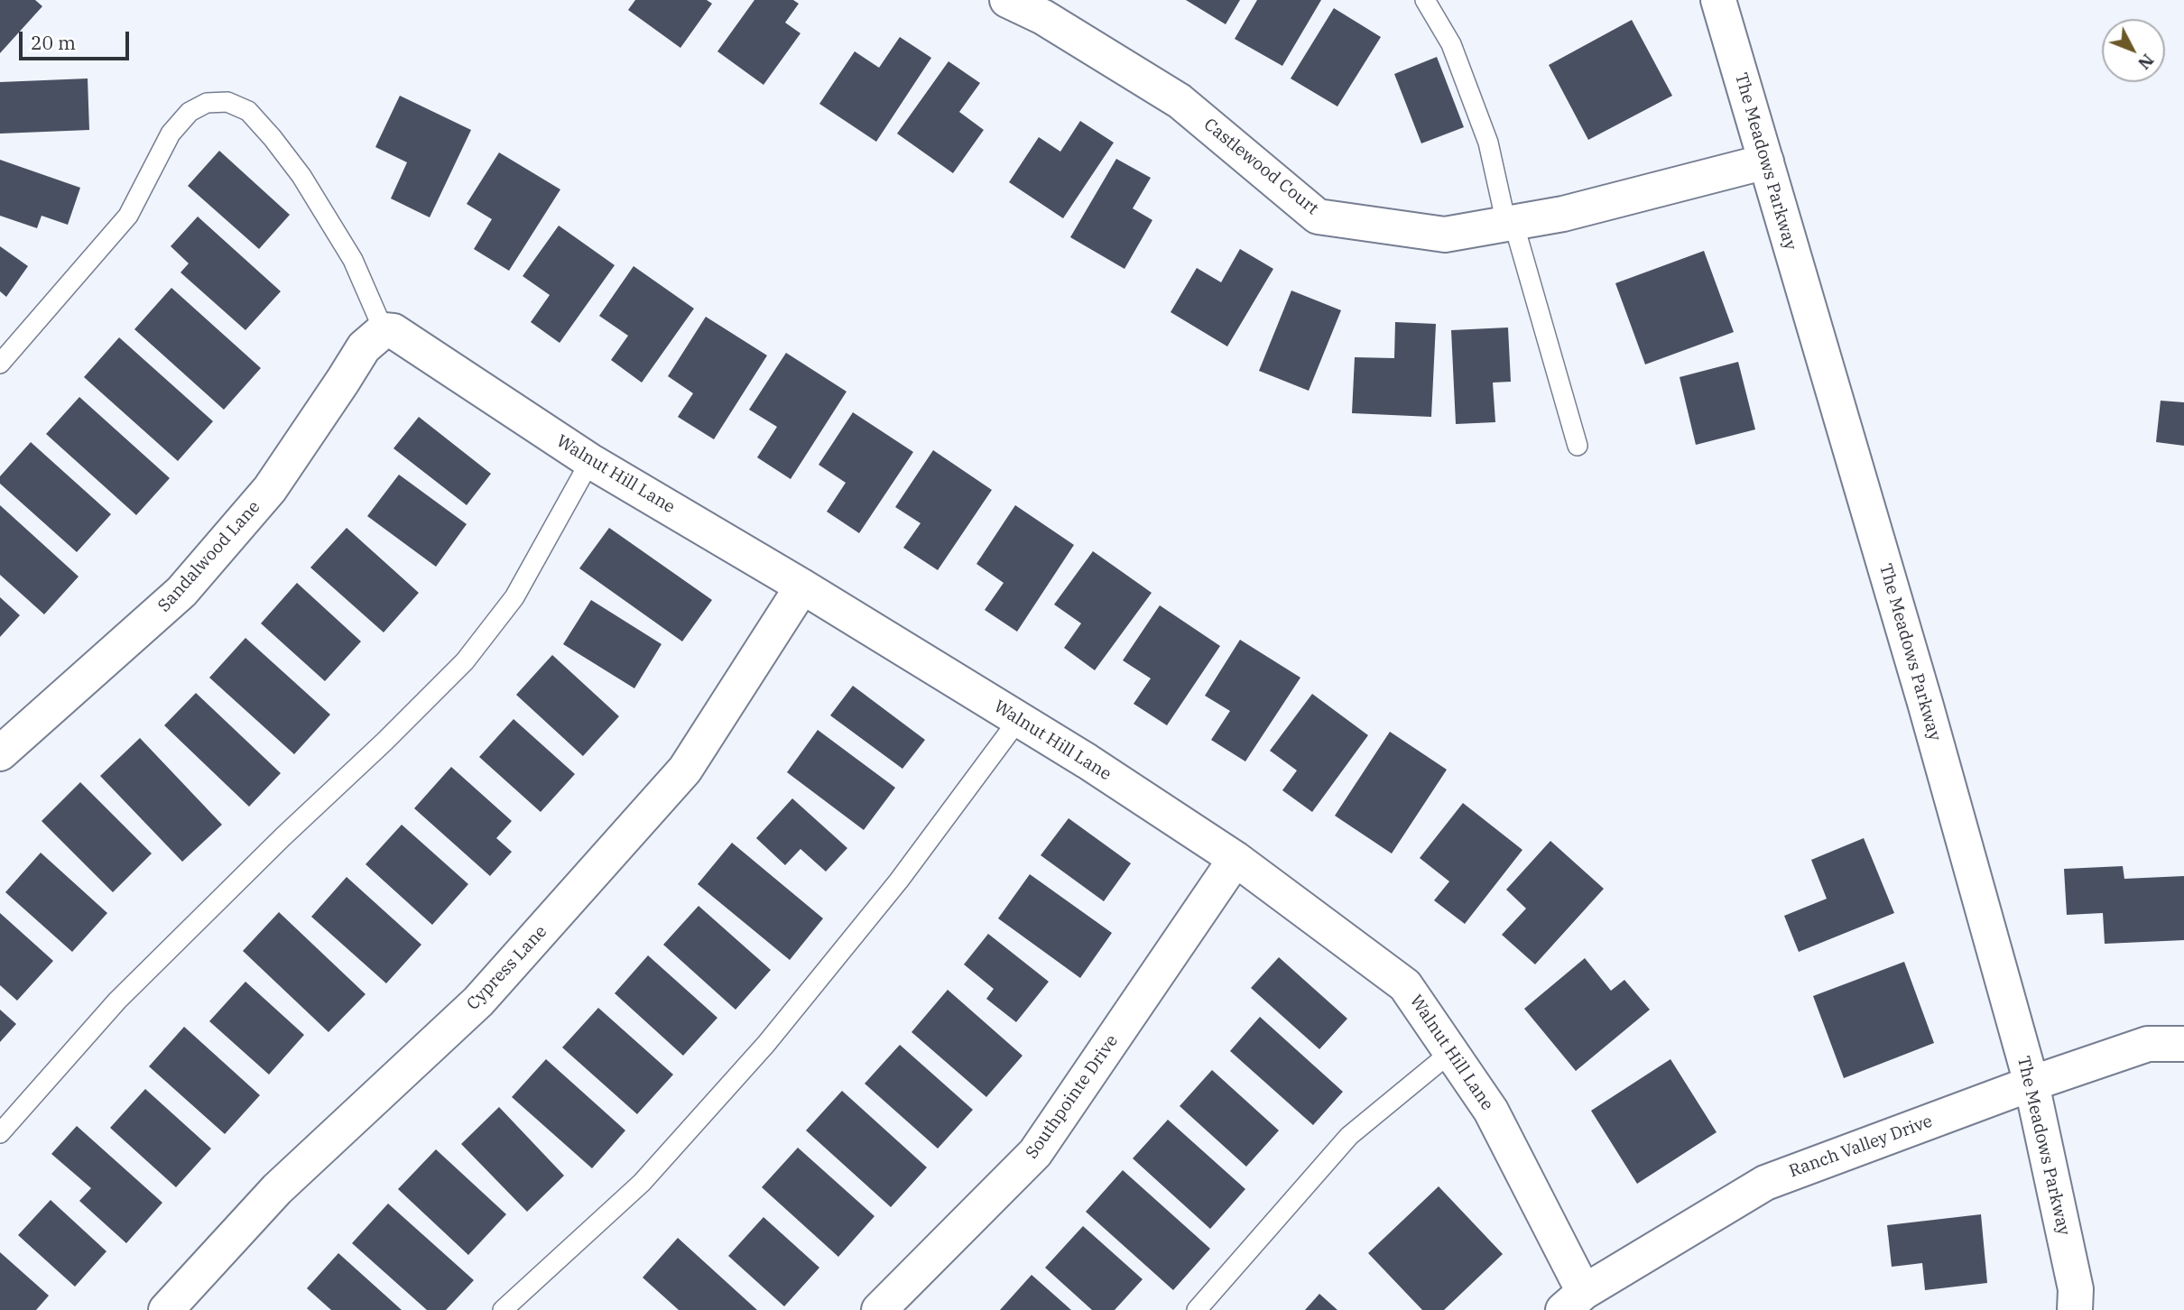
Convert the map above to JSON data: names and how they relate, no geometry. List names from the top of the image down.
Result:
{
  "streets": {
    "street": [
      "The Meadows Parkway",
      "Castlewood Court",
      "Walnut Hill Lane",
      "Sandalwood Lane",
      "Cypress Lane",
      "Southpointe Drive",
      "Ranch Valley Drive"
    ]
  },
  "crossings": [
    ["The Meadows Parkway", "Castlewood Court"],
    ["The Meadows Parkway", "Ranch Valley Drive"],
    ["Walnut Hill Lane", "Sandalwood Lane"],
    ["Walnut Hill Lane", "Cypress Lane"],
    ["Walnut Hill Lane", "Southpointe Drive"],
    ["Walnut Hill Lane", "Ranch Valley Drive"]
  ],
  "scale_bar": "20 m",
  "north": "bottom right"
}
